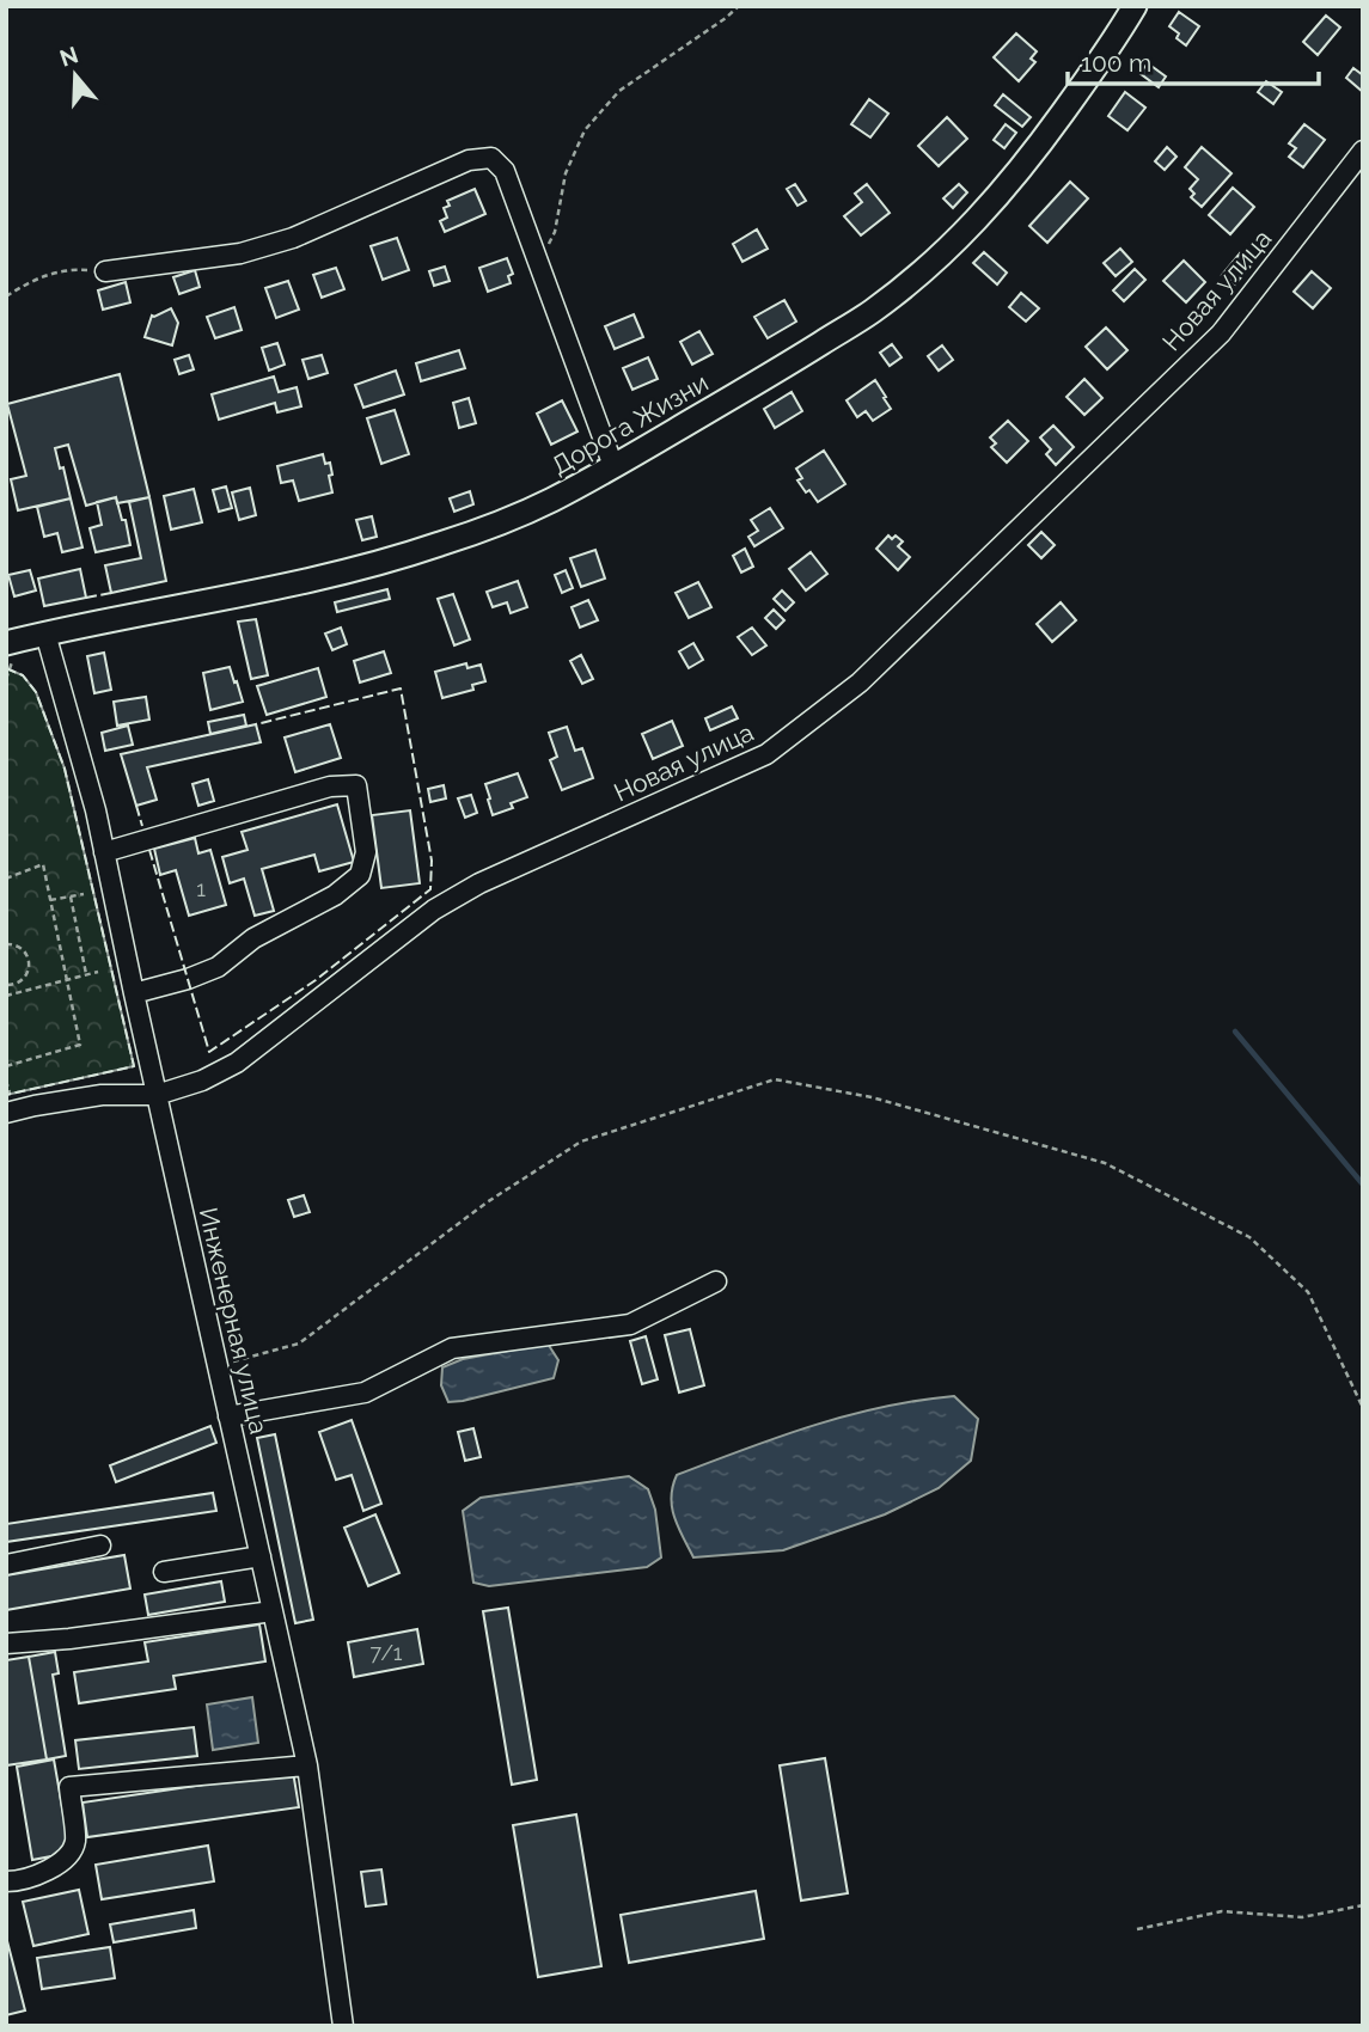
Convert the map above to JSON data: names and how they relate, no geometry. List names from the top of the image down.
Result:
{
  "streets": {
    "main road": ["Дорога Жизни"],
    "street": ["Новая улица", "Инженерная улица"]
  },
  "crossings": [
    ["Новая улица", "Инженерная улица"],
    ["Дорога Жизни", "Инженерная улица"]
  ],
  "house_numbers": ["1", "7/1"],
  "scale_bar": "100 m",
  "north": "top"
}
